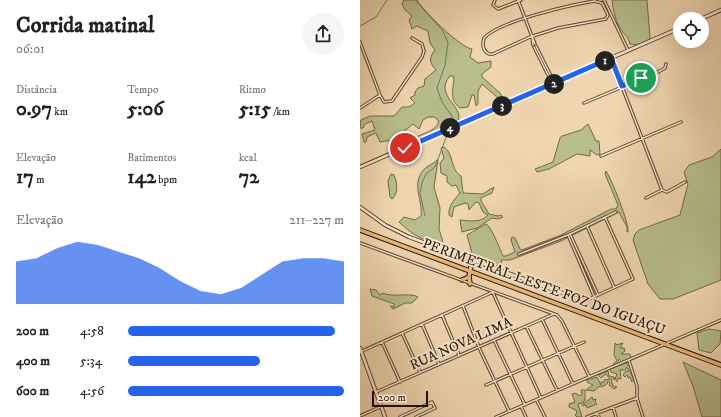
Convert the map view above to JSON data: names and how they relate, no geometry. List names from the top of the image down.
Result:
{
  "streets": {
    "highway": ["PERIMETRAL LESTE FOZ DO IGUAÇU"],
    "street": ["RUA NOVA LIMA"]
  },
  "scale_bar": "200 m",
  "page": {
    "heading": ["Corrida matinal", "06:01"],
    "pins": [
      "1",
      "2",
      "3",
      "4"
    ],
    "stats": [
      ["Distância", "0.97 km"],
      ["Tempo", "5:06"],
      ["Ritmo", "5:15 /km"],
      ["Elevação", "17 m"],
      ["Batimentos", "142 bpm"],
      ["kcal", "72"]
    ],
    "chart": ["Elevação", "211–227 m"],
    "list": [
      {
        "name": "200 m",
        "note": "4:58"
      },
      {
        "name": "400 m",
        "note": "5:34"
      },
      {
        "name": "600 m",
        "note": "4:56"
      }
    ],
    "scale": "200 m"
  }
}
